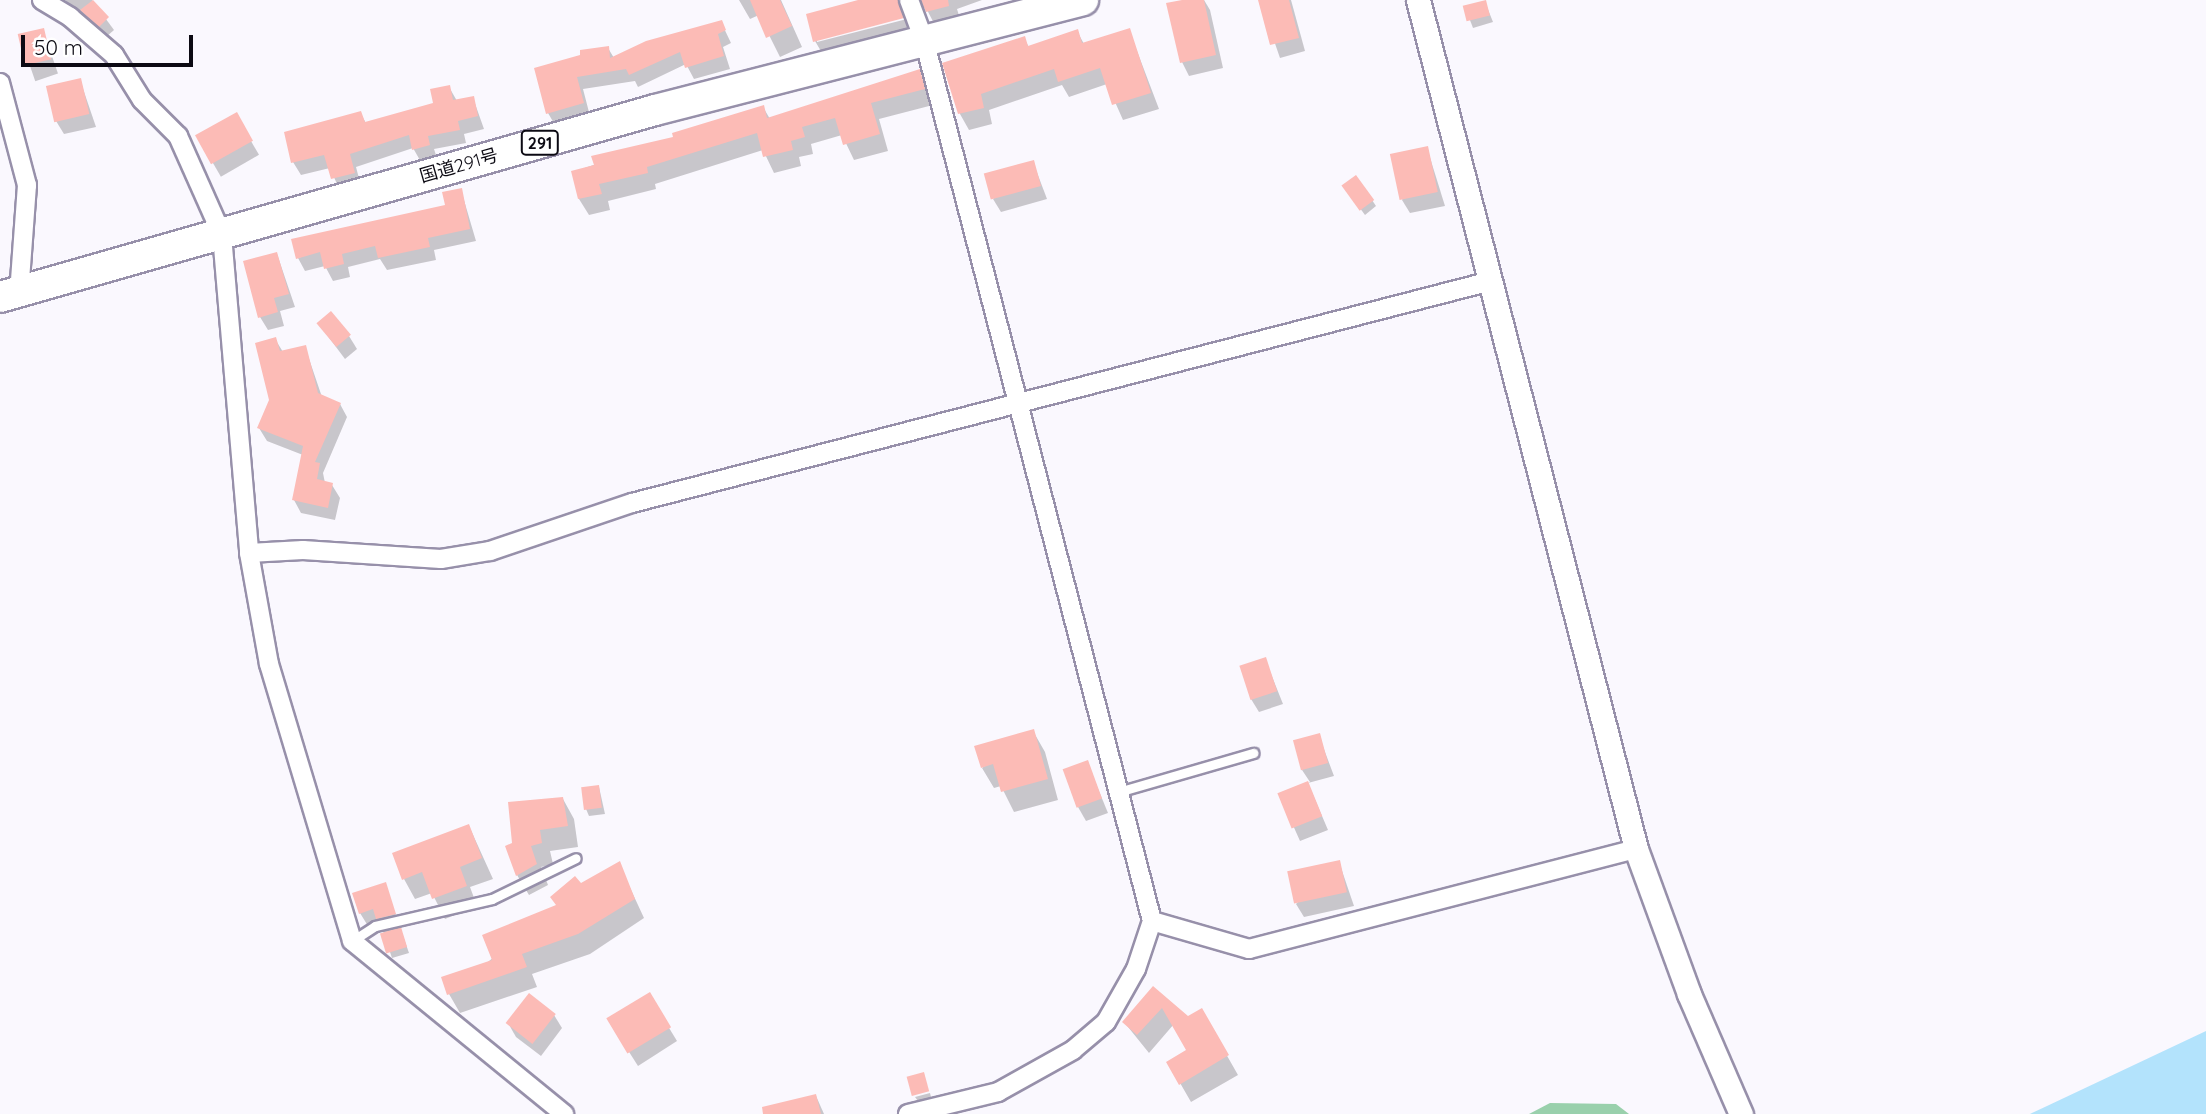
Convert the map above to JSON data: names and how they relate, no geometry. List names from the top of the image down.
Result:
{
  "streets": {
    "highway": ["291", "国道291号"]
  },
  "scale_bar": "50 m"
}
